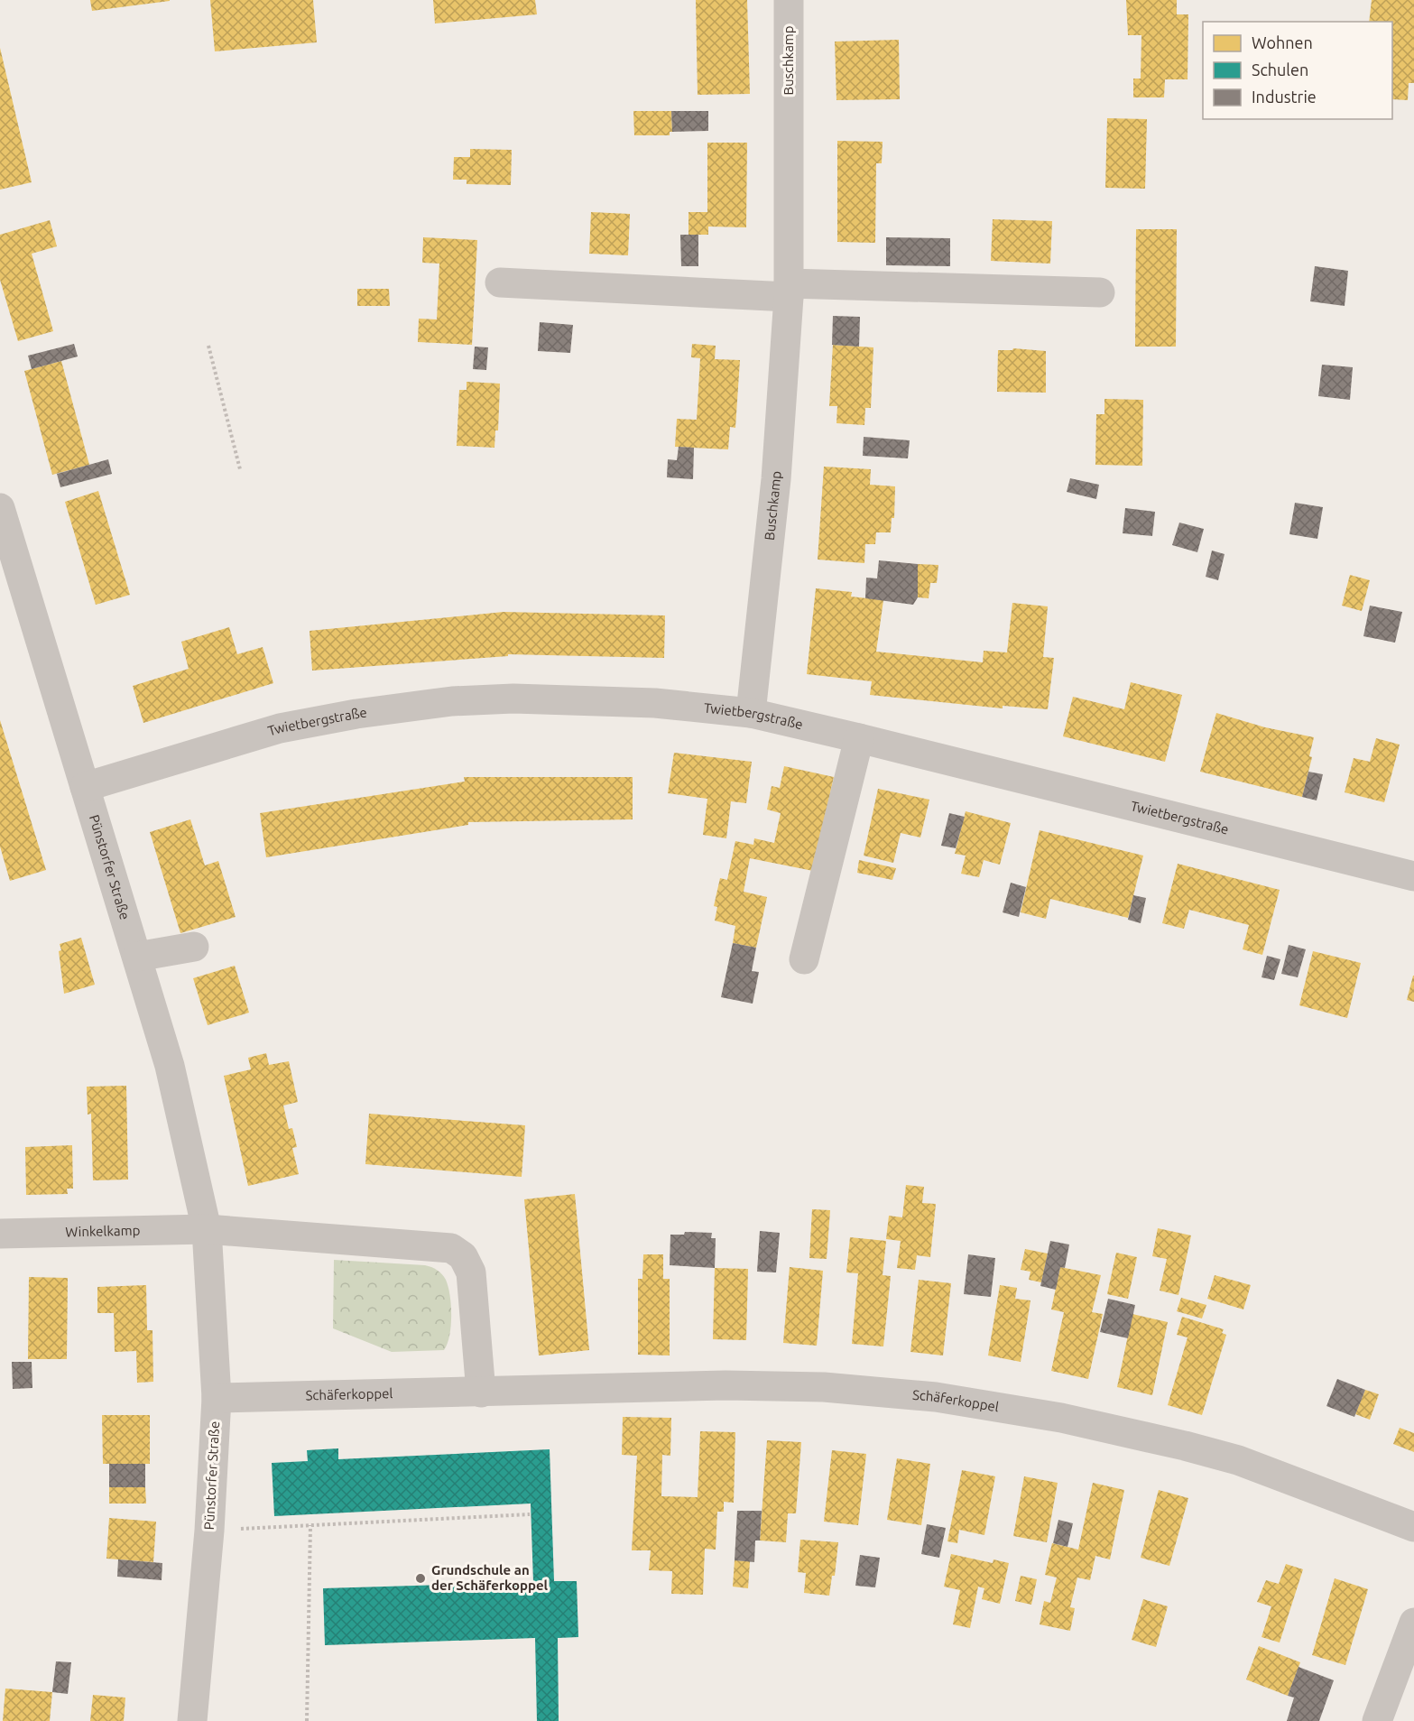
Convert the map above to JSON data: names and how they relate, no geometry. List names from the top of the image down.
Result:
{
  "streets": {
    "street": [
      "Buschkamp",
      "Twietbergstraße",
      "Pünstorfer Straße",
      "Winkelkamp",
      "Schäferkoppel"
    ]
  },
  "crossings": [
    ["Buschkamp", "Twietbergstraße"],
    ["Twietbergstraße", "Pünstorfer Straße"],
    ["Pünstorfer Straße", "Winkelkamp"],
    ["Pünstorfer Straße", "Schäferkoppel"]
  ],
  "places": ["Grundschule an der Schäferkoppel"],
  "legend": ["Wohnen", "Schulen", "Industrie"]
}
